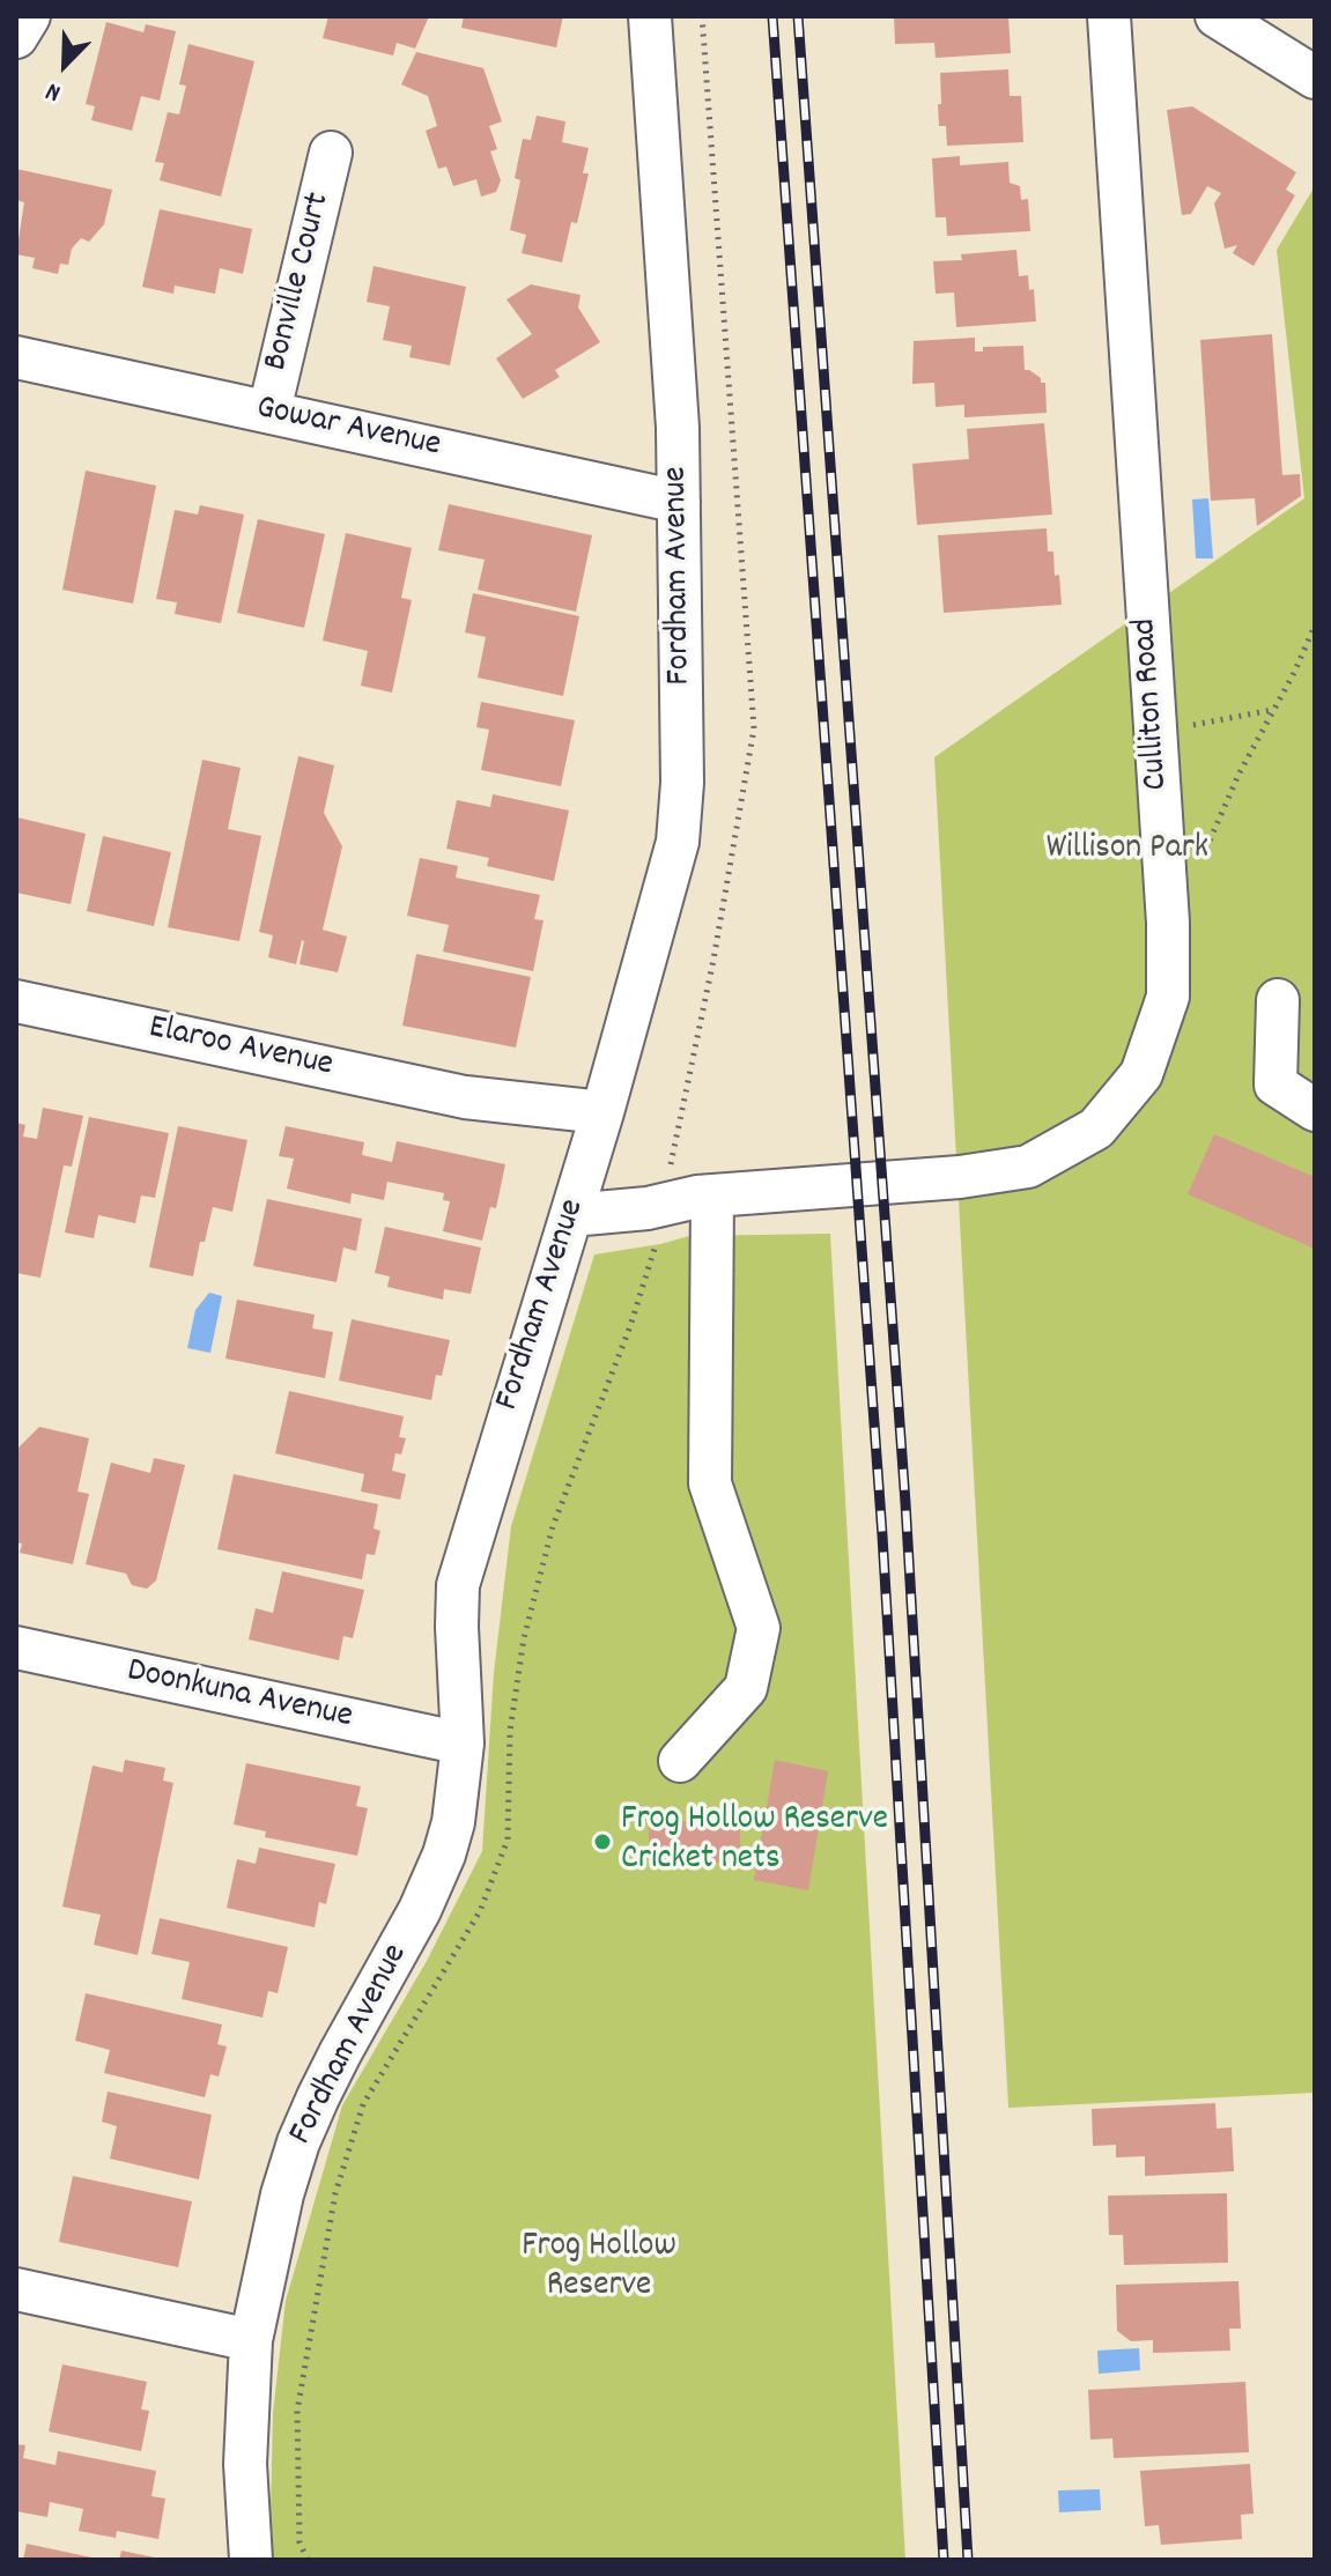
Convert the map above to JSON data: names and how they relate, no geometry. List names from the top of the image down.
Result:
{
  "streets": {
    "street": [
      "Bonville Court",
      "Gowar Avenue",
      "Fordham Avenue",
      "Culliton Road",
      "Elaroo Avenue",
      "Doonkuna Avenue"
    ]
  },
  "crossings": [
    ["Bonville Court", "Gowar Avenue"],
    ["Gowar Avenue", "Fordham Avenue"],
    ["Fordham Avenue", "Culliton Road"],
    ["Fordham Avenue", "Elaroo Avenue"],
    ["Fordham Avenue", "Doonkuna Avenue"],
    ["Culliton Road", "Elaroo Avenue"]
  ],
  "parks": ["Willison Park", "Frog Hollow Reserve"],
  "places": ["Frog Hollow Reserve Cricket nets"],
  "north": "bottom left"
}
